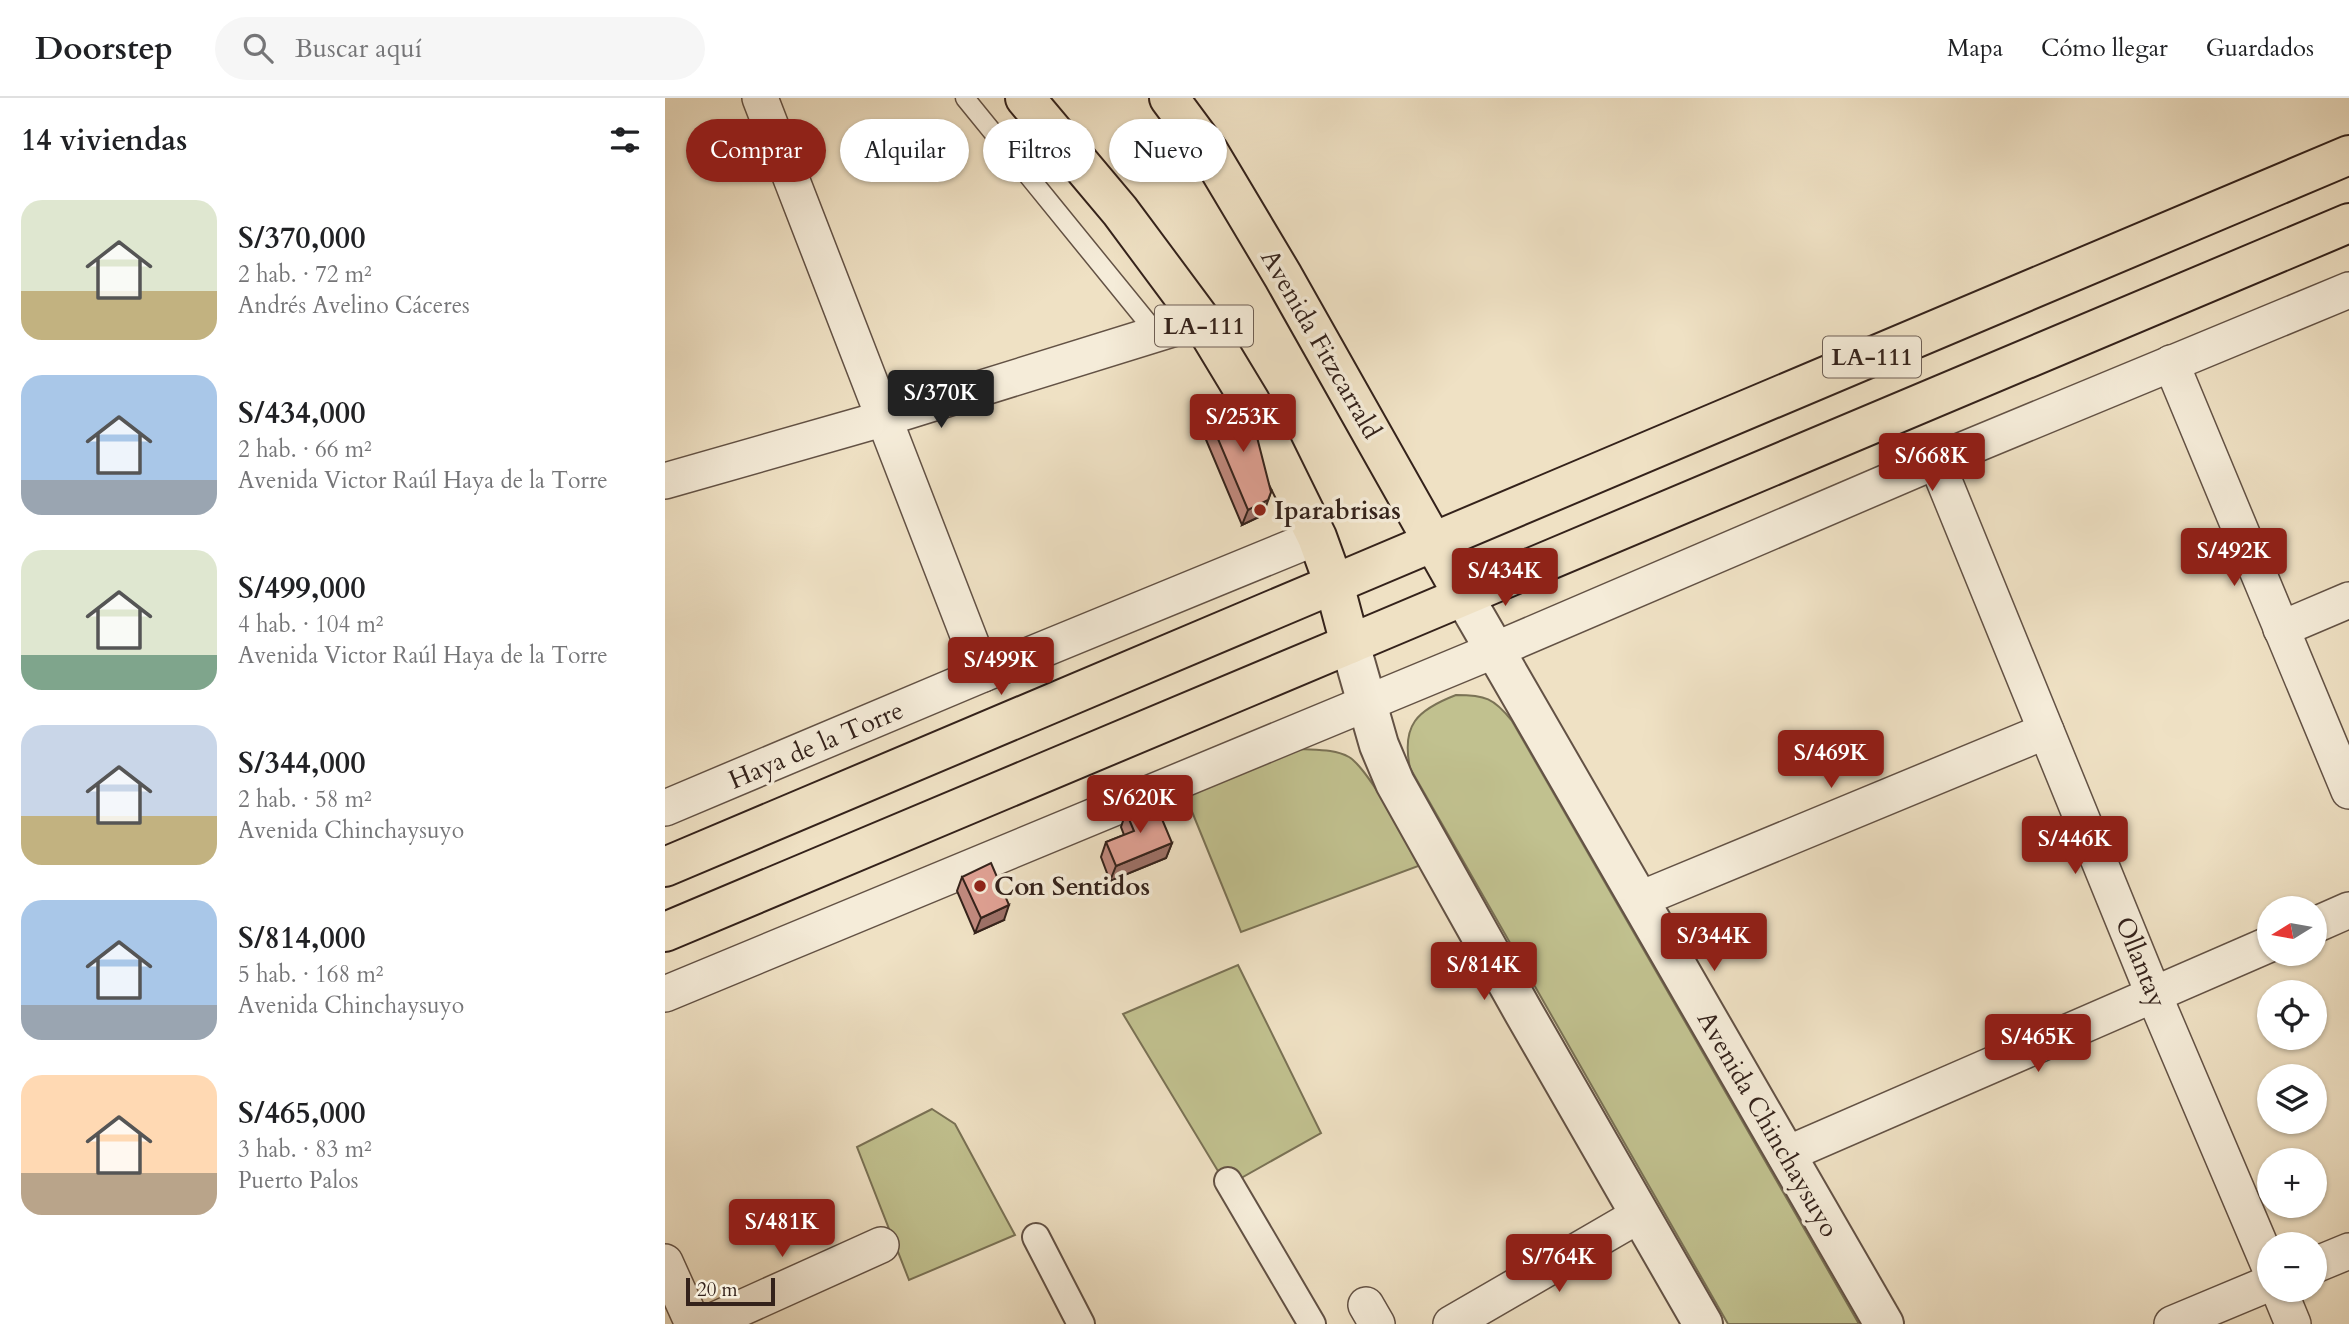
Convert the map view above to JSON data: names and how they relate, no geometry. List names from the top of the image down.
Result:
{
  "streets": {
    "main road": ["LA-111", "Avenida Fitzcarrald"],
    "street": ["Haya de la Torre", "Ollantay", "Avenida Chinchaysuyo"]
  },
  "crossings": [
    ["LA-111", "Avenida Fitzcarrald"],
    ["LA-111", "Haya de la Torre"],
    ["LA-111", "Avenida Chinchaysuyo"],
    ["Avenida Fitzcarrald", "Avenida Chinchaysuyo"]
  ],
  "places": ["Iparabrisas", "Con Sentidos"],
  "scale_bar": "20 m",
  "north": "left",
  "page": {
    "header": "Doorstep",
    "search": "Buscar aquí",
    "nav": ["Mapa", "Cómo llegar", "Guardados"],
    "heading": "14 viviendas",
    "chip": [
      "Comprar",
      "Alquilar",
      "Filtros",
      "Nuevo"
    ],
    "list": [
      {
        "name": "S/370,000",
        "note": "2 hab. · 72 m² · Andrés Avelino Cáceres"
      },
      {
        "name": "S/434,000",
        "note": "2 hab. · 66 m² · Avenida Victor Raúl Haya de la Torre"
      },
      {
        "name": "S/499,000",
        "note": "4 hab. · 104 m² · Avenida Victor Raúl Haya de la Torre"
      },
      {
        "name": "S/344,000",
        "note": "2 hab. · 58 m² · Avenida Chinchaysuyo"
      },
      {
        "name": "S/814,000",
        "note": "5 hab. · 168 m² · Avenida Chinchaysuyo"
      },
      {
        "name": "S/465,000",
        "note": "3 hab. · 83 m² · Puerto Palos"
      }
    ],
    "price": [
      "S/370K",
      "S/253K",
      "S/668K",
      "S/492K",
      "S/434K",
      "S/499K",
      "S/469K",
      "S/620K",
      "S/446K",
      "S/344K",
      "S/814K",
      "S/465K",
      "S/481K",
      "S/764K"
    ],
    "map_buttons": ["+", "−"],
    "scale": "20 m"
  }
}
